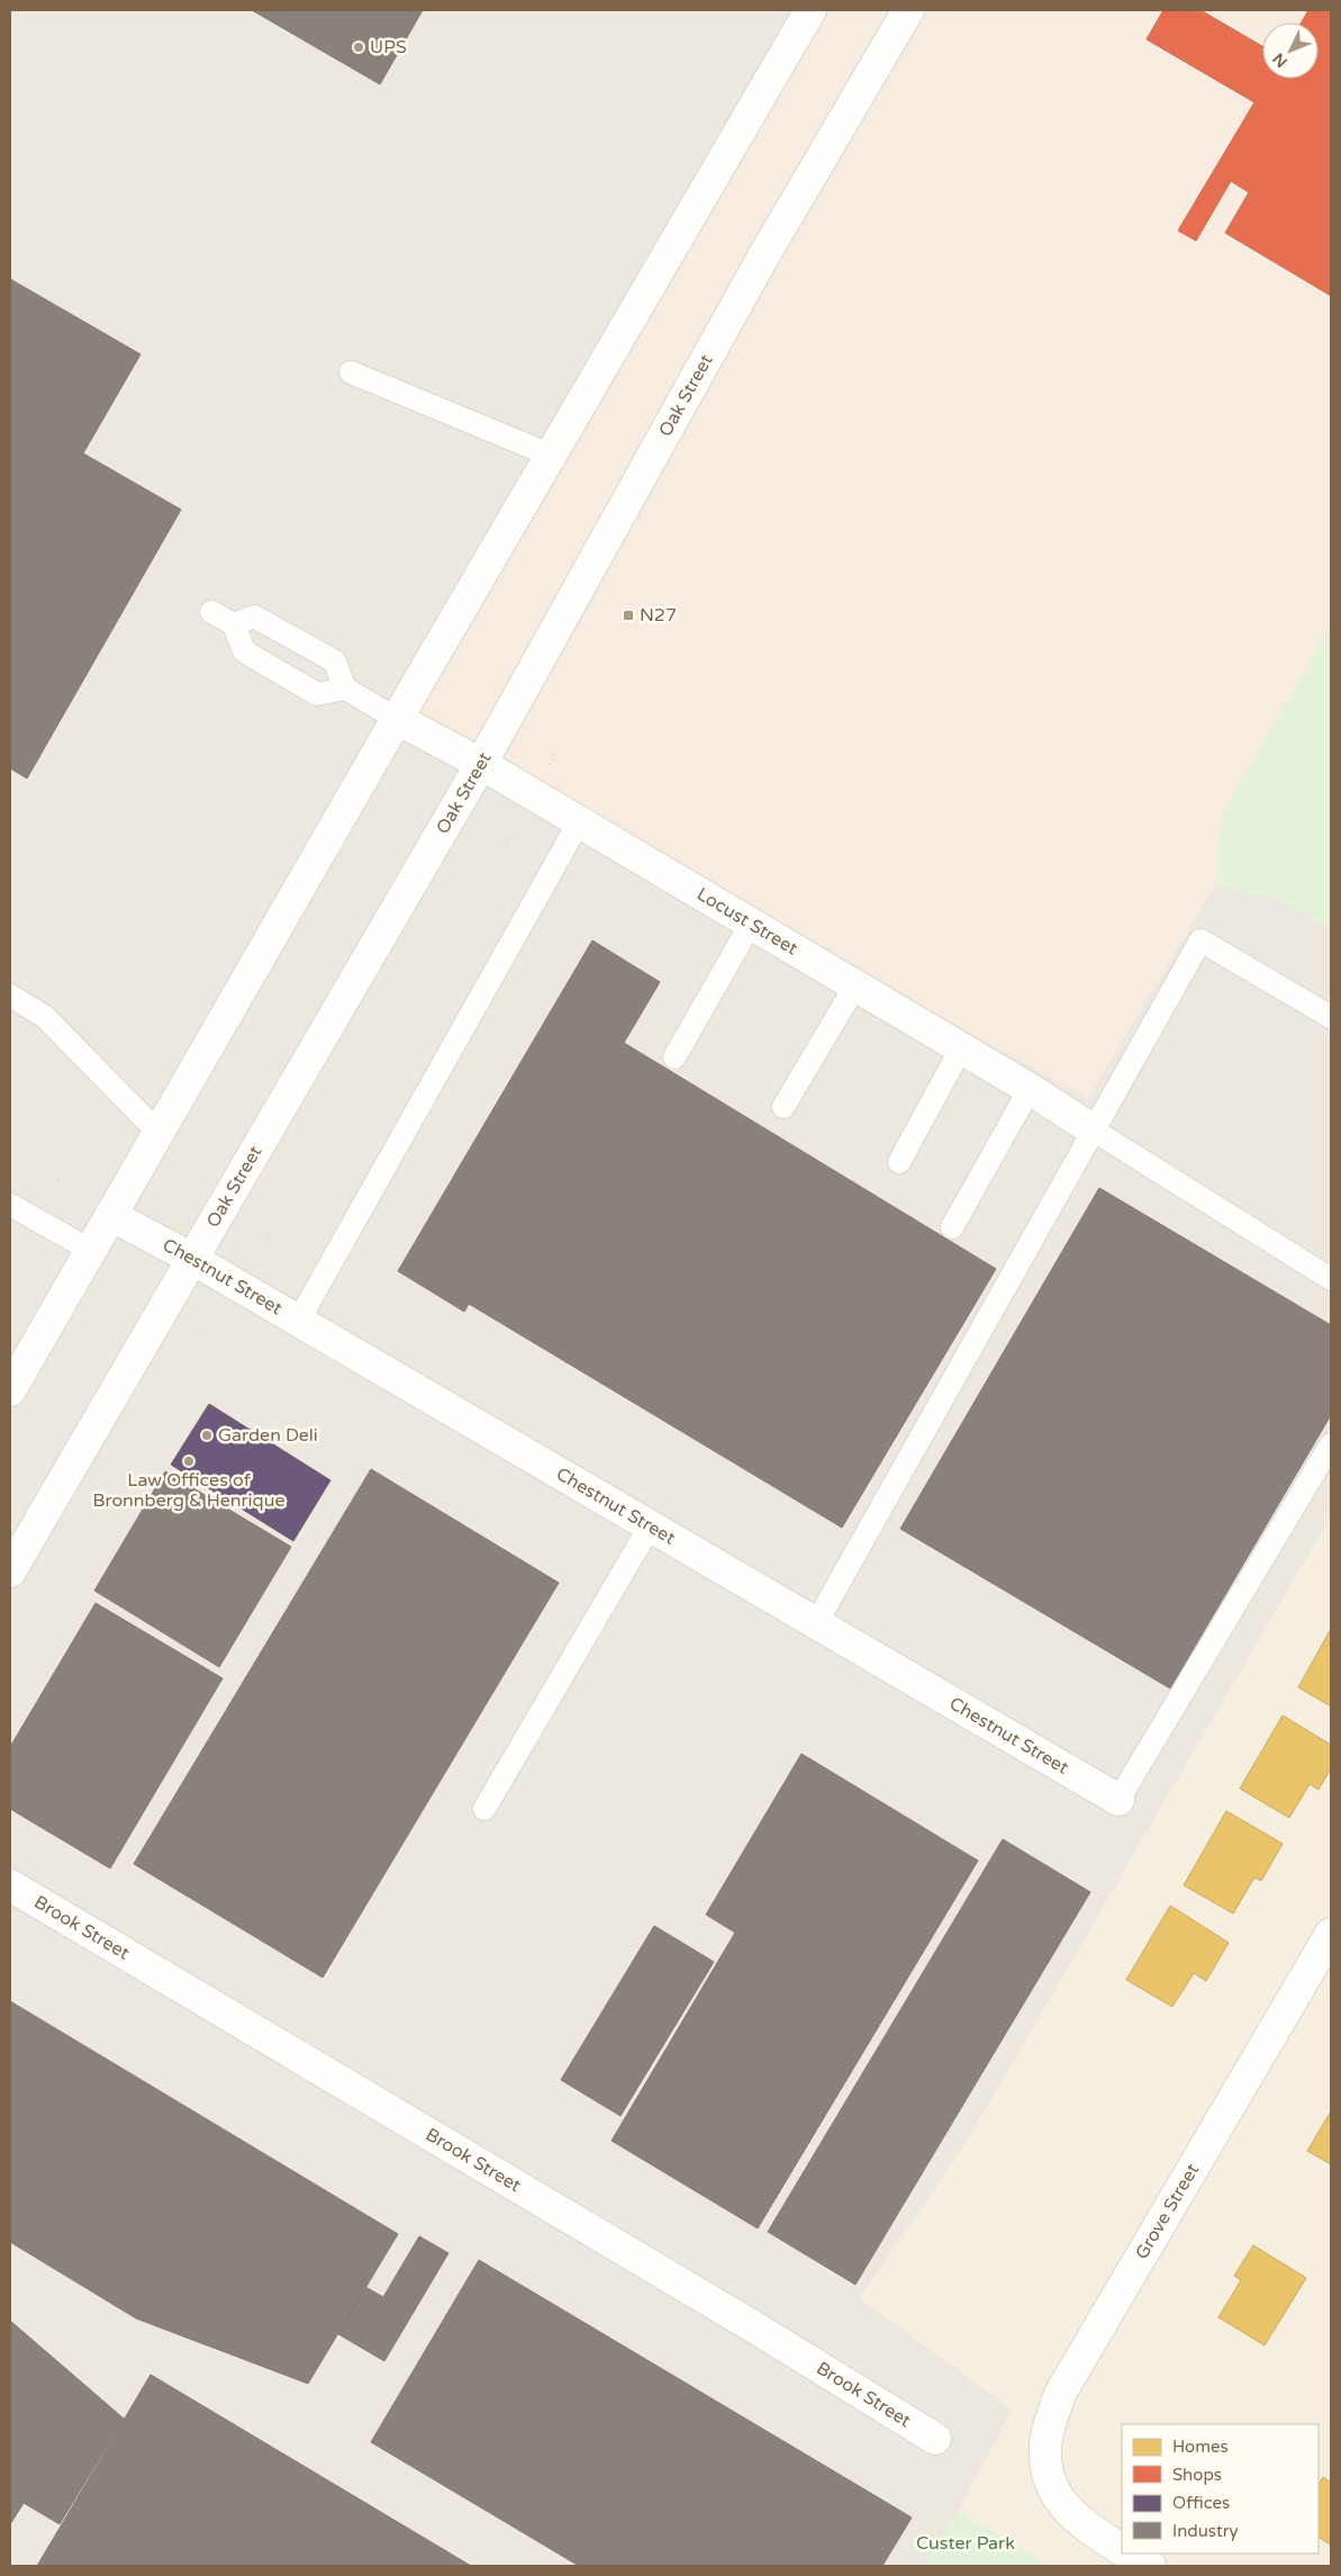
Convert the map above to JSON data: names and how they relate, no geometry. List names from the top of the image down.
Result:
{
  "streets": {
    "street": [
      "Oak Street",
      "Locust Street",
      "Chestnut Street",
      "Brook Street",
      "Grove Street"
    ]
  },
  "crossings": [
    ["Oak Street", "Locust Street"],
    ["Oak Street", "Chestnut Street"]
  ],
  "parks": ["Custer Park"],
  "places": {
    "other": ["UPS", "Garden Deli", "Law Offices of Bronnberg & Henrique"],
    "transit": ["N27"]
  },
  "legend": [
    "Homes",
    "Shops",
    "Offices",
    "Industry"
  ],
  "north": "bottom left"
}
